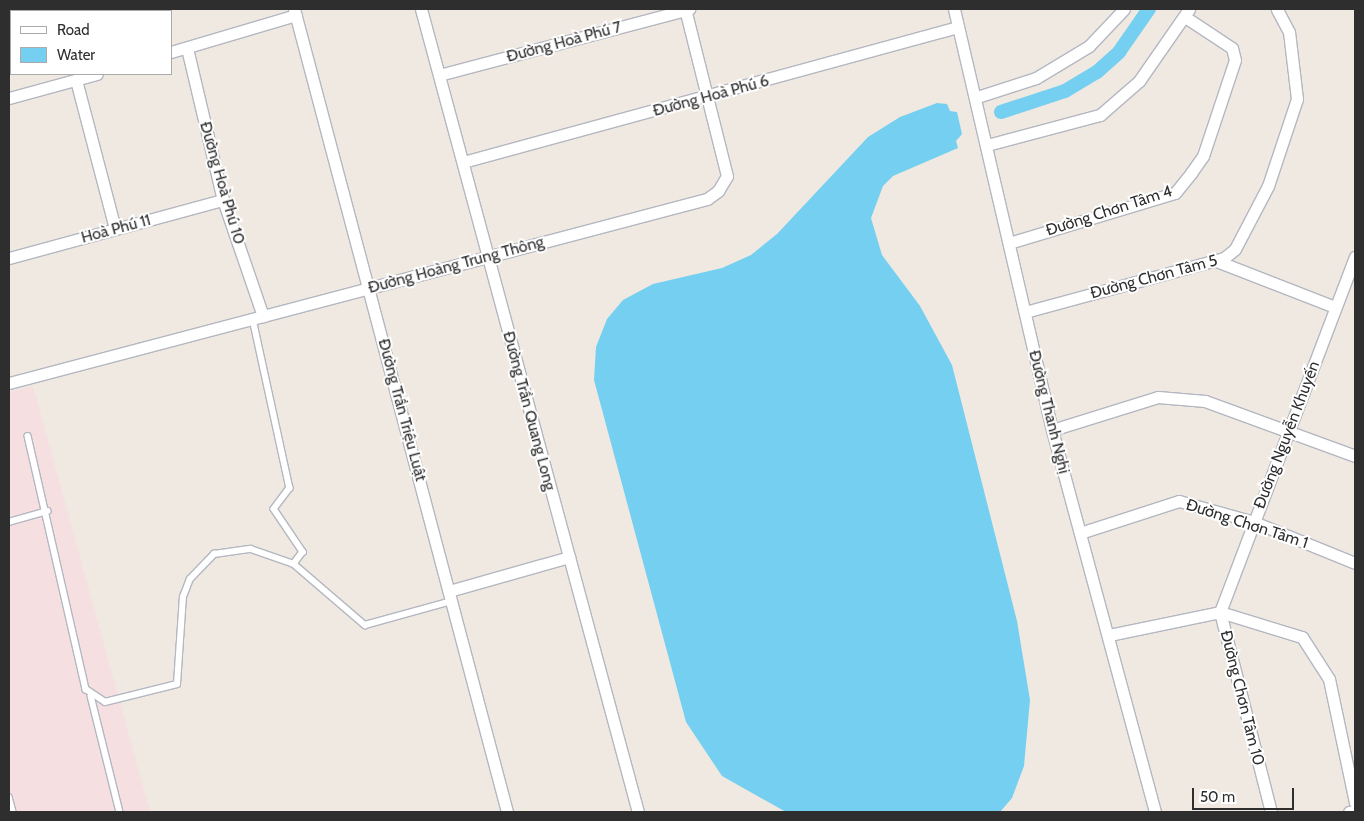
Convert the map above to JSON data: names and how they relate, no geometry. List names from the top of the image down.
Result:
{
  "streets": {
    "street": [
      "Đường Hoà Phú 7",
      "Đường Hoà Phú 6",
      "Đường Hoà Phú 10",
      "Đường Chơn Tâm 4",
      "Hoà Phú 11",
      "Đường Hoàng Trung Thông",
      "Đường Chơn Tâm 5",
      "Đường Trần Triệu Luật",
      "Đường Trần Quang Long",
      "Đường Thanh Nghị",
      "Đường Nguyễn Khuyến",
      "Đường Chơn Tâm 1",
      "Đường Chơn Tâm 10"
    ]
  },
  "crossings": [
    ["Đường Hoà Phú 7", "Đường Hoàng Trung Thông"],
    ["Đường Hoà Phú 7", "Đường Trần Quang Long"],
    ["Đường Hoà Phú 6", "Đường Hoàng Trung Thông"],
    ["Đường Hoà Phú 6", "Đường Trần Quang Long"],
    ["Đường Hoà Phú 6", "Đường Thanh Nghị"],
    ["Đường Hoà Phú 10", "Hoà Phú 11"],
    ["Đường Hoà Phú 10", "Đường Hoàng Trung Thông"],
    ["Đường Chơn Tâm 4", "Đường Thanh Nghị"],
    ["Đường Hoàng Trung Thông", "Đường Trần Triệu Luật"],
    ["Đường Hoàng Trung Thông", "Đường Trần Quang Long"],
    ["Đường Chơn Tâm 5", "Đường Thanh Nghị"],
    ["Đường Thanh Nghị", "Đường Chơn Tâm 1"],
    ["Đường Nguyễn Khuyến", "Đường Chơn Tâm 1"],
    ["Đường Nguyễn Khuyến", "Đường Chơn Tâm 10"]
  ],
  "legend": ["Road", "Water"],
  "scale_bar": "50 m"
}
